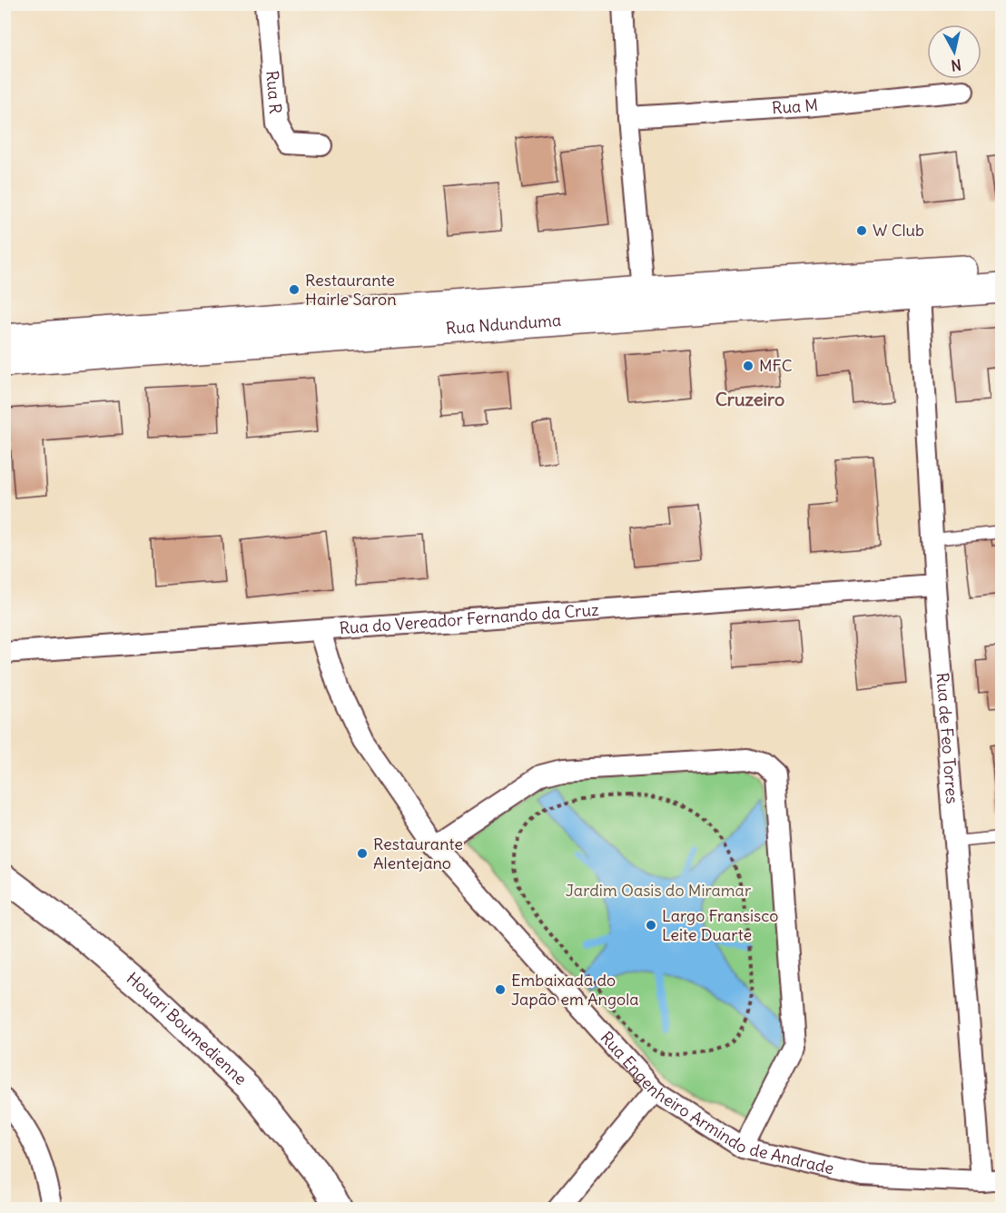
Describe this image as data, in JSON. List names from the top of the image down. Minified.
{"streets":{"main road":["Rua Ndunduma"],"street":["Rua R","Rua M","Rua do Vereador Fernando da Cruz","Rua de Feo Torres","Houari Boumedienne","Rua Engenheiro Armindo de Andrade"]},"crossings":[["Rua Ndunduma","Rua de Feo Torres"],["Rua do Vereador Fernando da Cruz","Rua de Feo Torres"],["Rua do Vereador Fernando da Cruz","Rua Engenheiro Armindo de Andrade"],["Rua de Feo Torres","Rua Engenheiro Armindo de Andrade"]],"districts":["Cruzeiro"],"parks":["Jardim Oasis do Miramar"],"places":["W Club","Restaurante Hairle Saron","MFC","Restaurante Alentejano","Largo Fransisco Leite Duarte","Embaixada do Japão em Angola"],"north":"bottom"}
